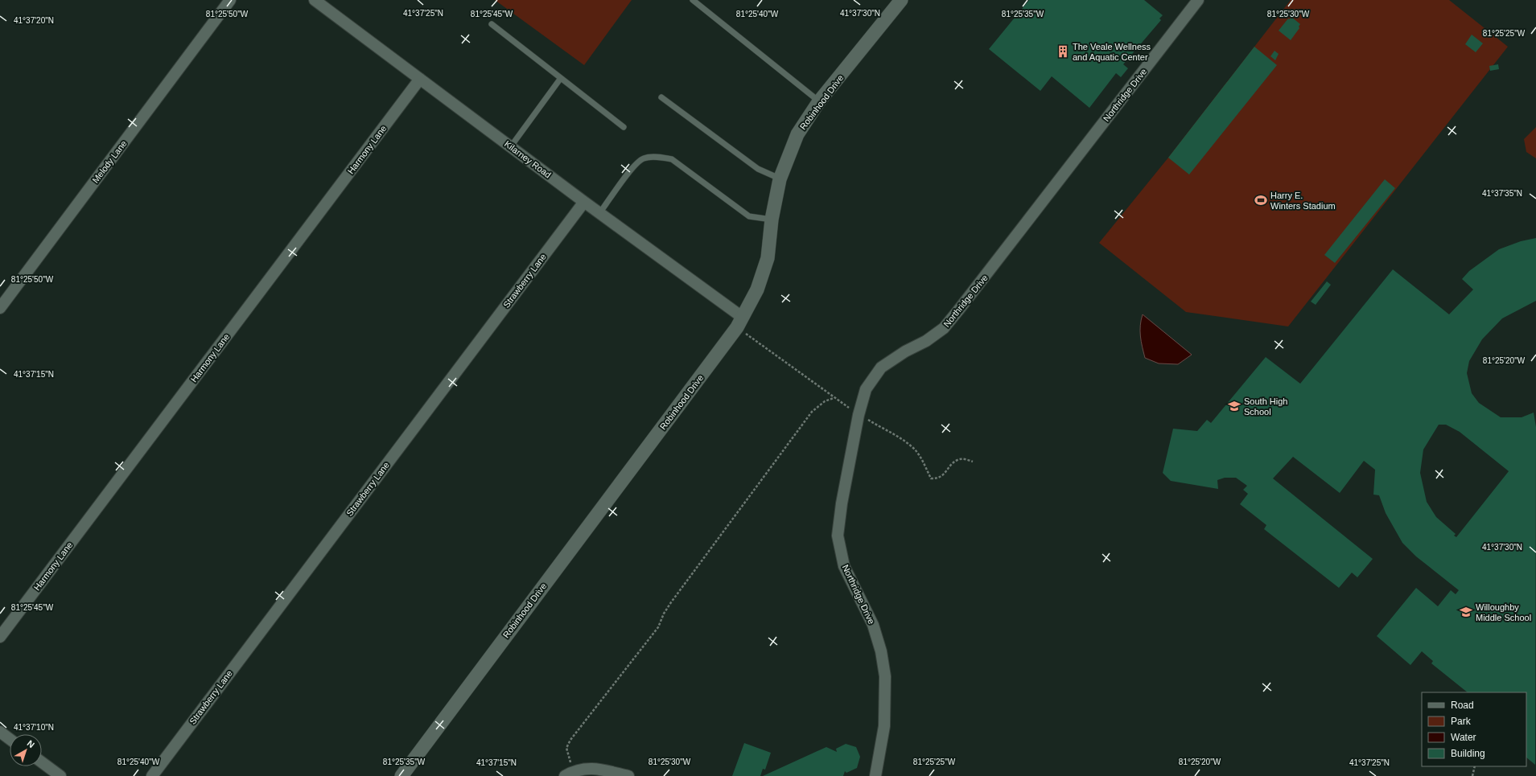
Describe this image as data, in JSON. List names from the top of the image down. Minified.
{"streets":{"street":["Northridge Drive","Robinhood Drive","Harmony Lane","Kilarney Road","Melody Lane","Strawberry Lane"]},"crossings":[["Robinhood Drive","Kilarney Road"],["Harmony Lane","Kilarney Road"],["Kilarney Road","Strawberry Lane"]],"places":{"building":["The Veale Wellness and Aquatic Center"],"sports":["Harry E. Winters Stadium"],"school or university":["South High School","Willoughby Middle School"]},"legend":["Road","Park","Water","Building"],"north":"top right","coordinates":["41°37'25\"N","41°37'30\"N","81°25'45\"W","81°25'40\"W","81°25'35\"W","81°25'30\"W","81°25'50\"W","41°37'20\"N","81°25'25\"W","41°37'35\"N","81°25'20\"W","41°37'15\"N","41°37'10\"N"]}
